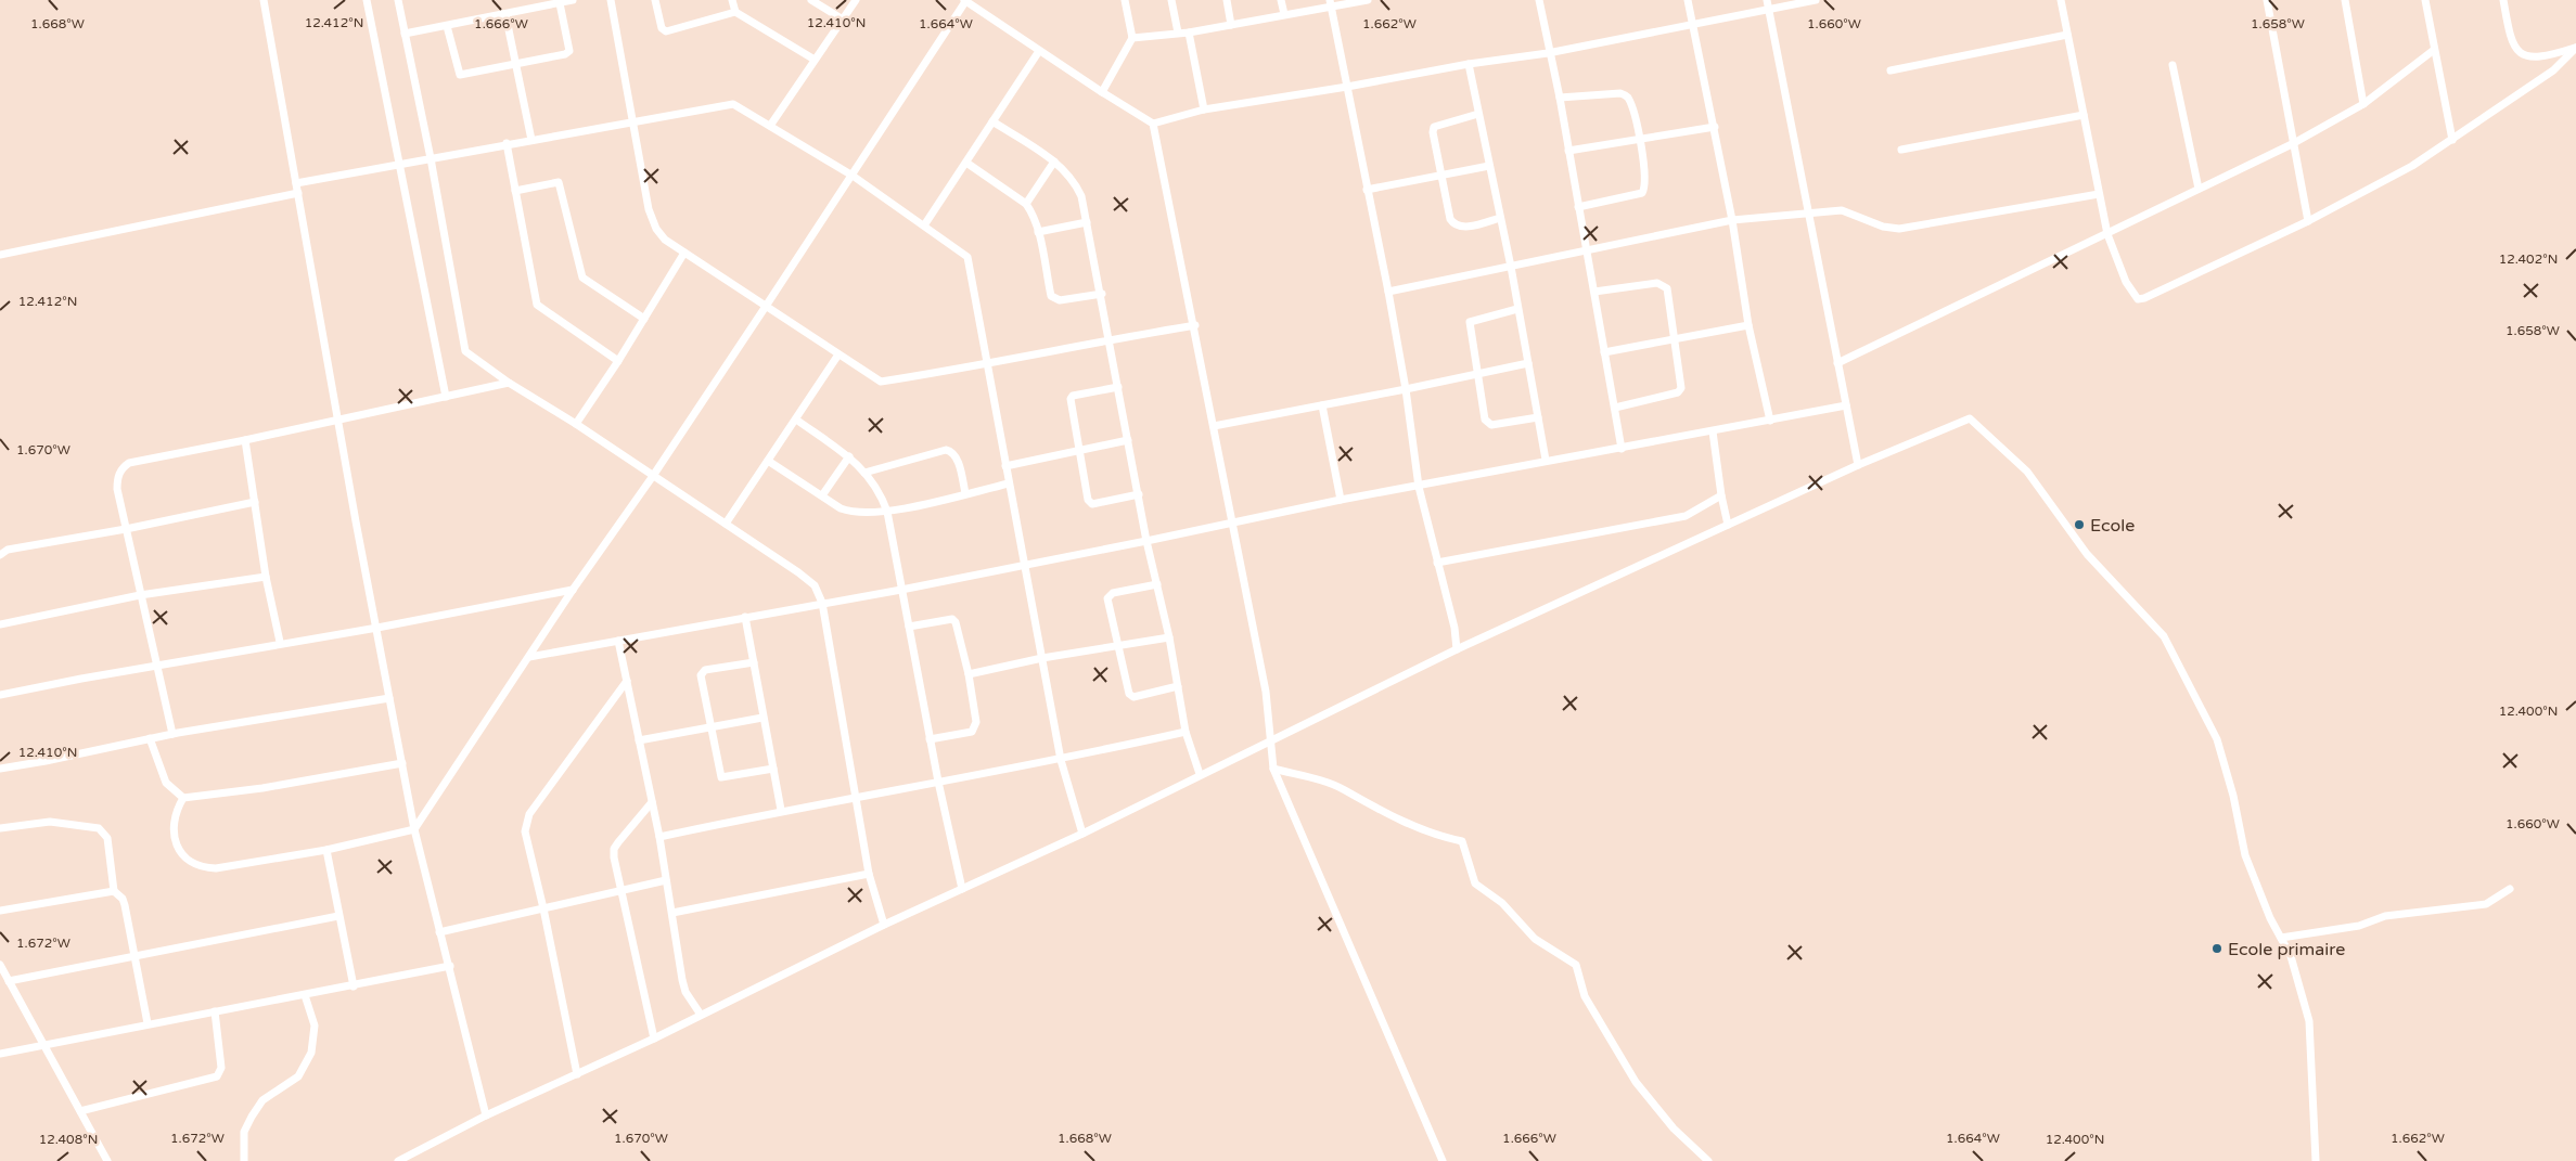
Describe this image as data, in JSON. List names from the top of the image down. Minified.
{"places":["Ecole","Ecole primaire"],"coordinates":["12.412°N","12.410°N","1.668°W","1.666°W","1.664°W","1.662°W","1.660°W","1.658°W","12.402°N","1.670°W","12.400°N","1.672°W","12.408°N"]}
